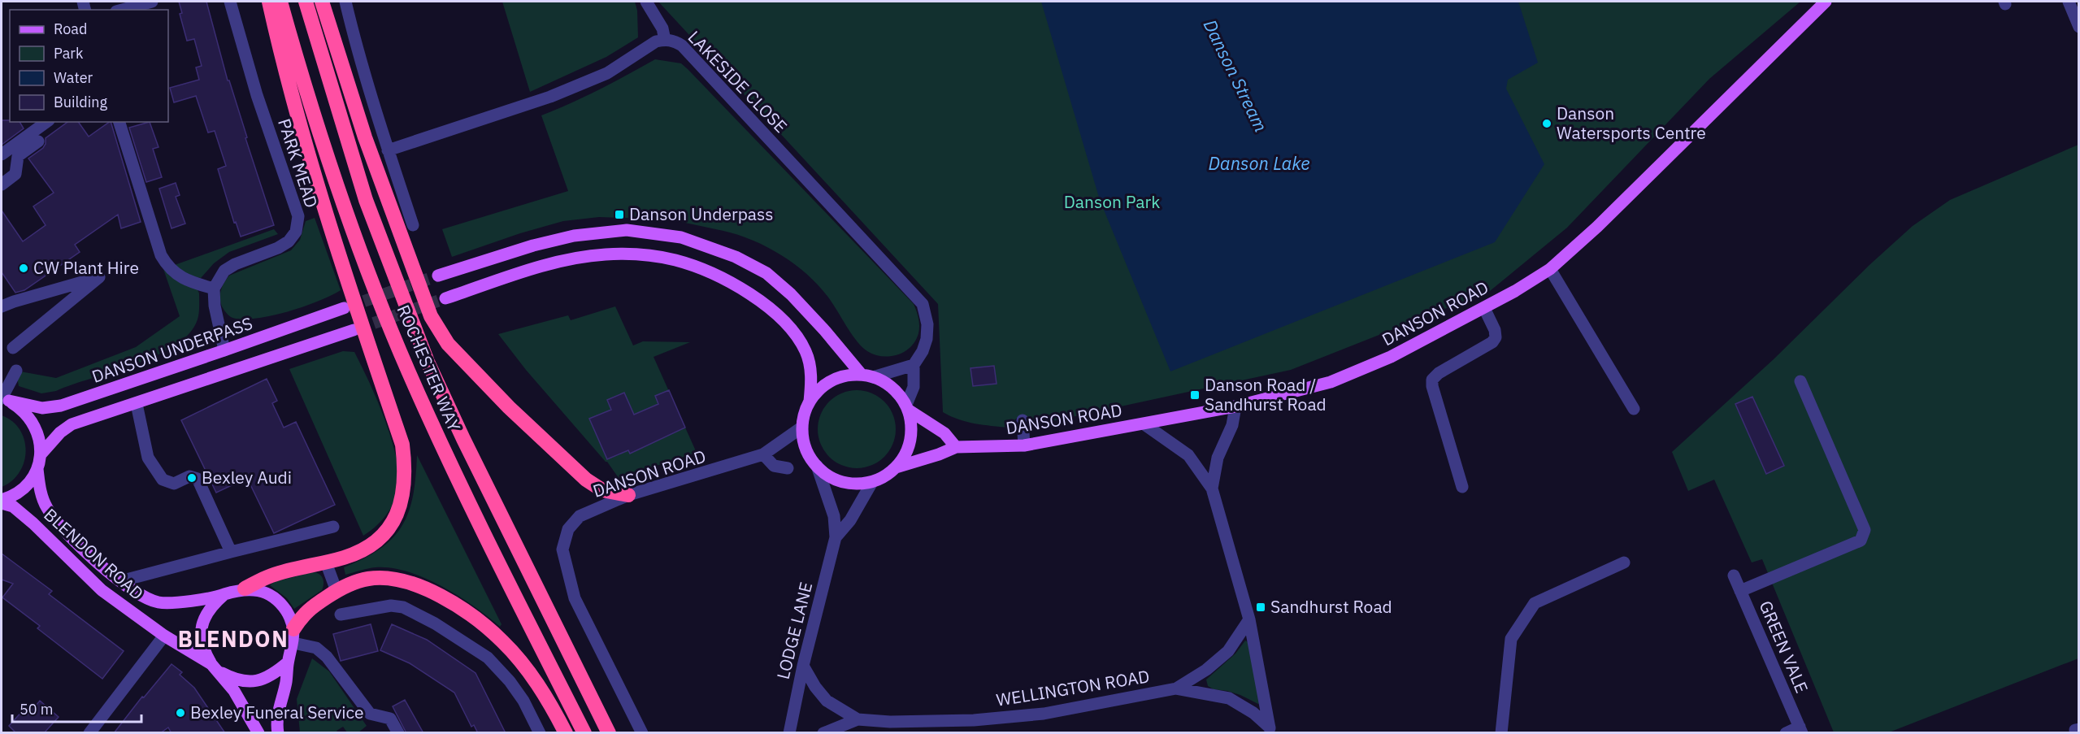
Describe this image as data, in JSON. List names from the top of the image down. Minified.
{"streets":{"highway":["ROCHESTER WAY"],"main road":["DANSON ROAD","DANSON UNDERPASS","BLENDON ROAD"],"street":["LAKESIDE CLOSE","PARK MEAD","LODGE LANE","GREEN VALE","WELLINGTON ROAD"]},"crossings":[["LAKESIDE CLOSE","DANSON ROAD"],["LAKESIDE CLOSE","LODGE LANE"],["DANSON ROAD","LODGE LANE"],["LODGE LANE","WELLINGTON ROAD"]],"districts":["BLENDON"],"water":["Danson Stream","Danson Lake"],"parks":["Danson Park"],"places":{"other":["Danson Watersports Centre","CW Plant Hire","Bexley Audi","Bexley Funeral Service"],"transit":["Danson Underpass","Danson Road / Sandhurst Road","Sandhurst Road"]},"legend":["Road","Park","Water","Building"],"scale_bar":"50 m"}
